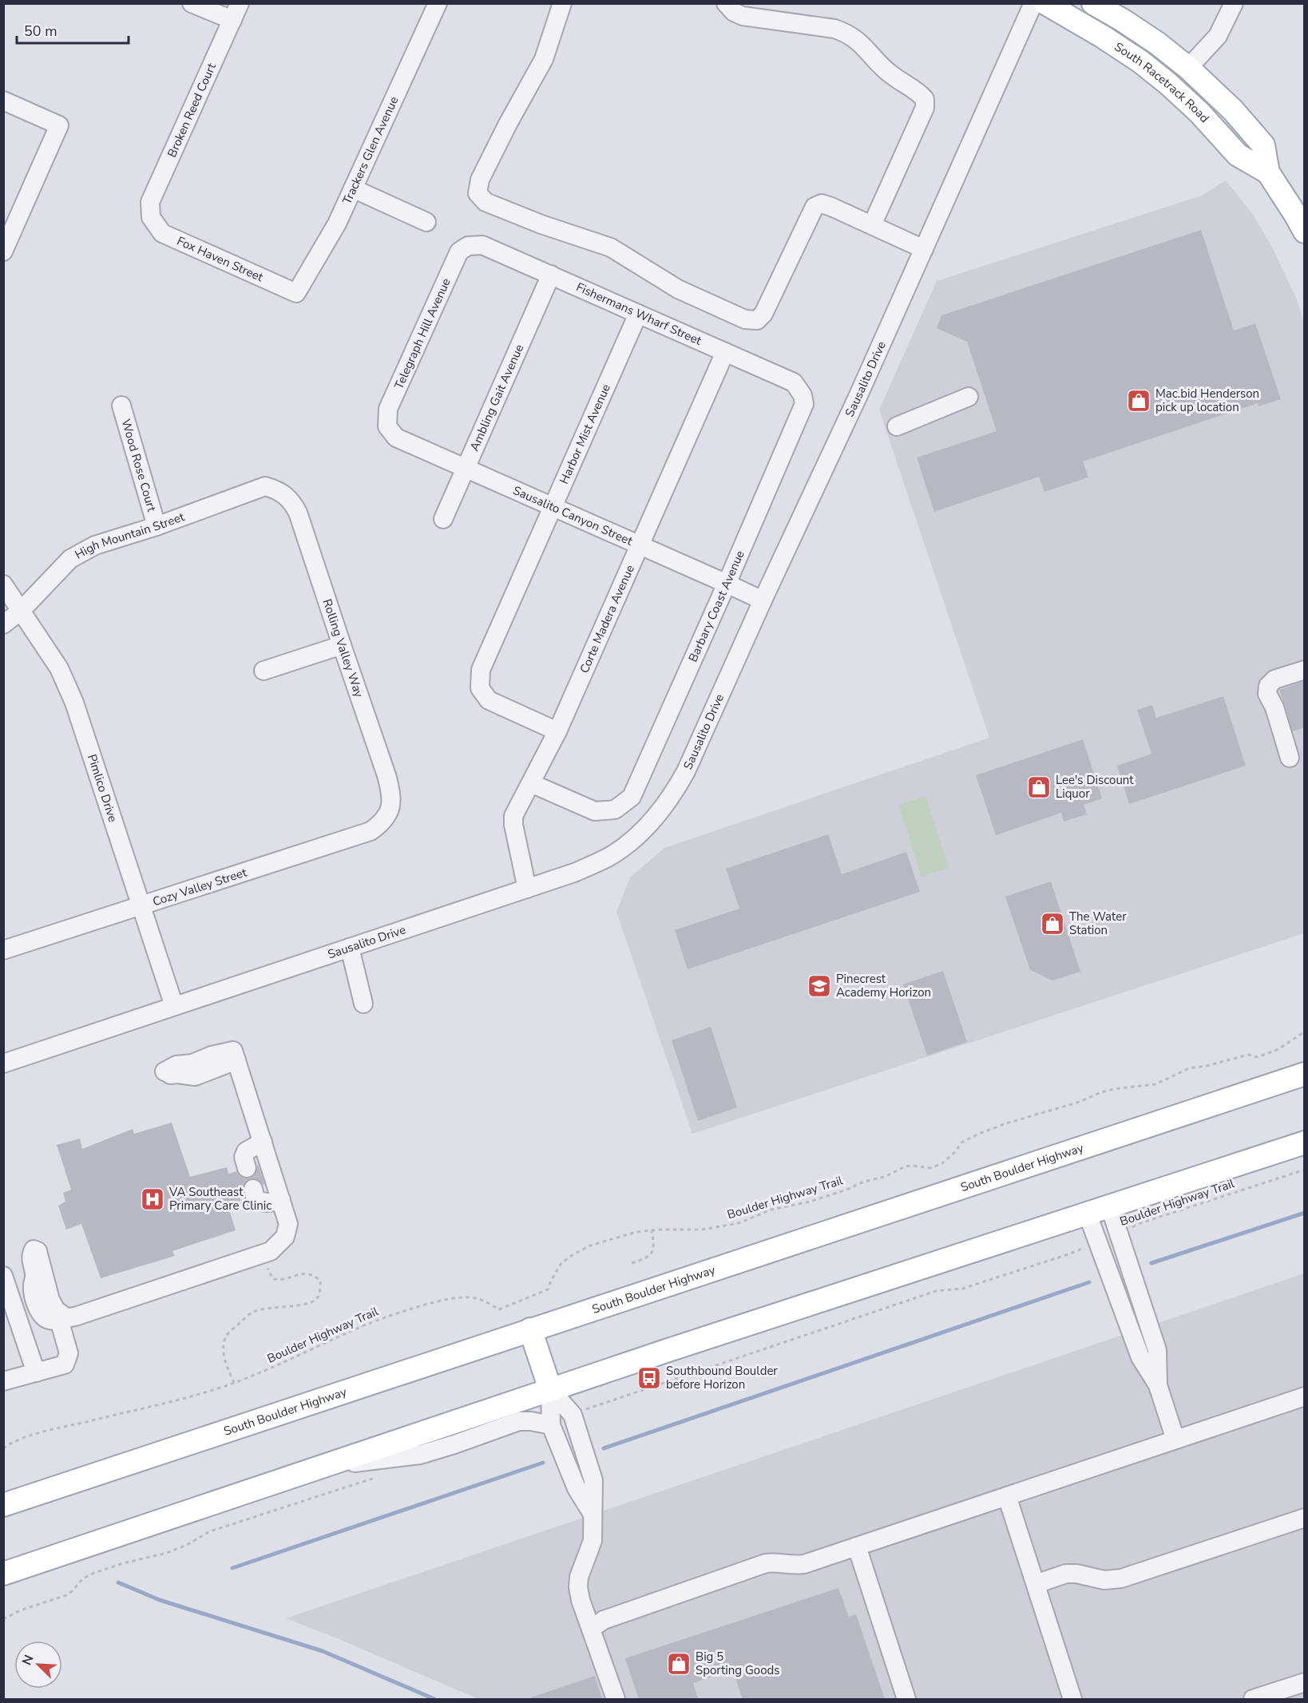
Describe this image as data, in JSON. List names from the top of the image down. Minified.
{"streets":{"main road":["South Racetrack Road","South Boulder Highway"],"street":["Broken Reed Court","Trackers Glen Avenue","Fox Haven Street","Fishermans Wharf Street","Telegraph Hill Avenue","Sausalito Drive","Ambling Gait Avenue","Harbor Mist Avenue","Wood Rose Court","Sausalito Canyon Street","High Mountain Street","Barbary Coast Avenue","Corte Madera Avenue","Rolling Valley Way","Pimlico Drive","Cozy Valley Street"],"path":["Boulder Highway Trail"]},"crossings":[["Broken Reed Court","Fox Haven Street"],["Trackers Glen Avenue","Fox Haven Street"],["Fishermans Wharf Street","Telegraph Hill Avenue"],["Fishermans Wharf Street","Ambling Gait Avenue"],["Fishermans Wharf Street","Harbor Mist Avenue"],["Fishermans Wharf Street","Barbary Coast Avenue"],["Fishermans Wharf Street","Corte Madera Avenue"],["Telegraph Hill Avenue","Sausalito Canyon Street"],["Sausalito Drive","Sausalito Canyon Street"],["Sausalito Drive","Corte Madera Avenue"],["Sausalito Drive","Pimlico Drive"],["Ambling Gait Avenue","Sausalito Canyon Street"],["Harbor Mist Avenue","Sausalito Canyon Street"],["Harbor Mist Avenue","Corte Madera Avenue"],["Wood Rose Court","High Mountain Street"],["Sausalito Canyon Street","Barbary Coast Avenue"],["Sausalito Canyon Street","Corte Madera Avenue"],["High Mountain Street","Rolling Valley Way"],["High Mountain Street","Pimlico Drive"],["Barbary Coast Avenue","Corte Madera Avenue"],["Rolling Valley Way","Cozy Valley Street"],["Pimlico Drive","Cozy Valley Street"]],"places":{"shop":["Mac.bid Henderson pick up location","Lee's Discount Liquor","The Water Station","Big 5 Sporting Goods"],"school or university":["Pinecrest Academy Horizon"],"hospital":["VA Southeast Primary Care Clinic"],"bus stop":["Southbound Boulder before Horizon"]},"scale_bar":"50 m","north":"top left"}
